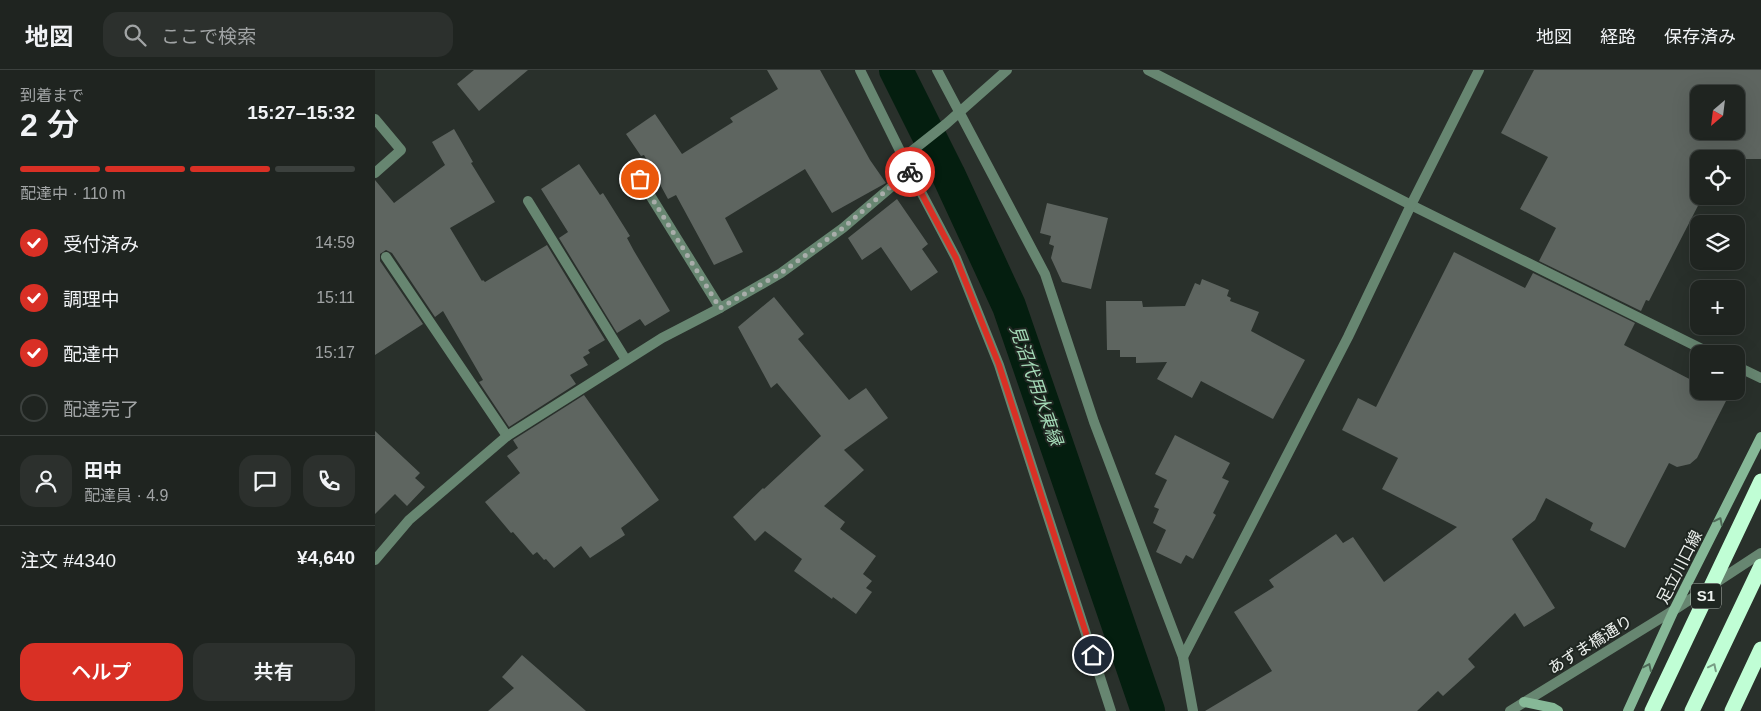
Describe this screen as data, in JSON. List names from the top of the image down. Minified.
{"streets":{"highway":["S1"],"main road":["足立川口線"],"street":["あずま橋通り"]},"crossings":[["足立川口線","あずま橋通り"]],"one_way":["足立川口線"],"water":["見沼代用水東縁"],"north":"bottom left","page":{"header":"地図","search":"ここで検索","nav":["地図","経路","保存済み"],"heading":["2 分","到着まで","15:27–15:32"],"panel":["田中","配達員 · 4.9","注文 #4340","¥4,640"],"map_buttons":["+","−"],"bar":"配達中 · 110 m","list":[["受付済み","14:59"],["調理中","15:11"],["配達中","15:17"],"配達完了"],"buttons":["ヘルプ","共有"]}}
